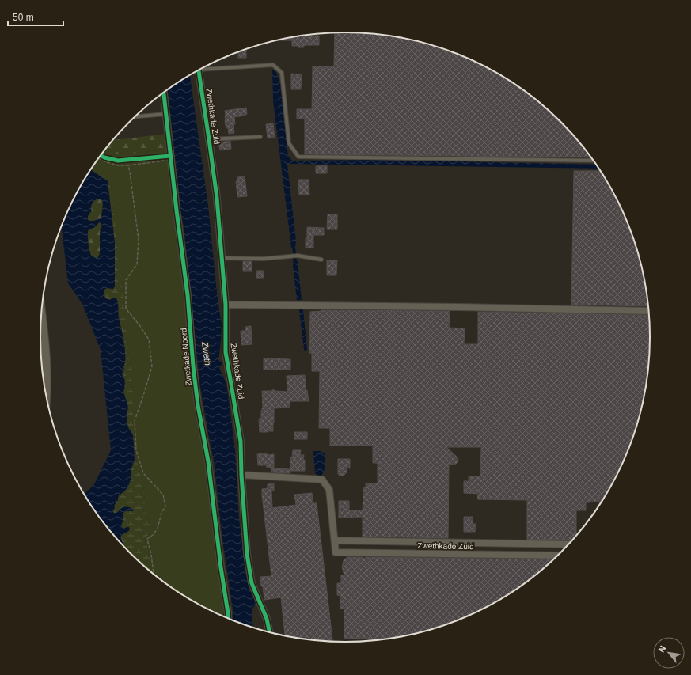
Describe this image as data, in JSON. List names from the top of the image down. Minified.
{"streets":{"street":["Zwethkade Zuid","Zwetkade Noord"]},"water":["Zweth"],"scale_bar":"50 m","north":"top left"}
